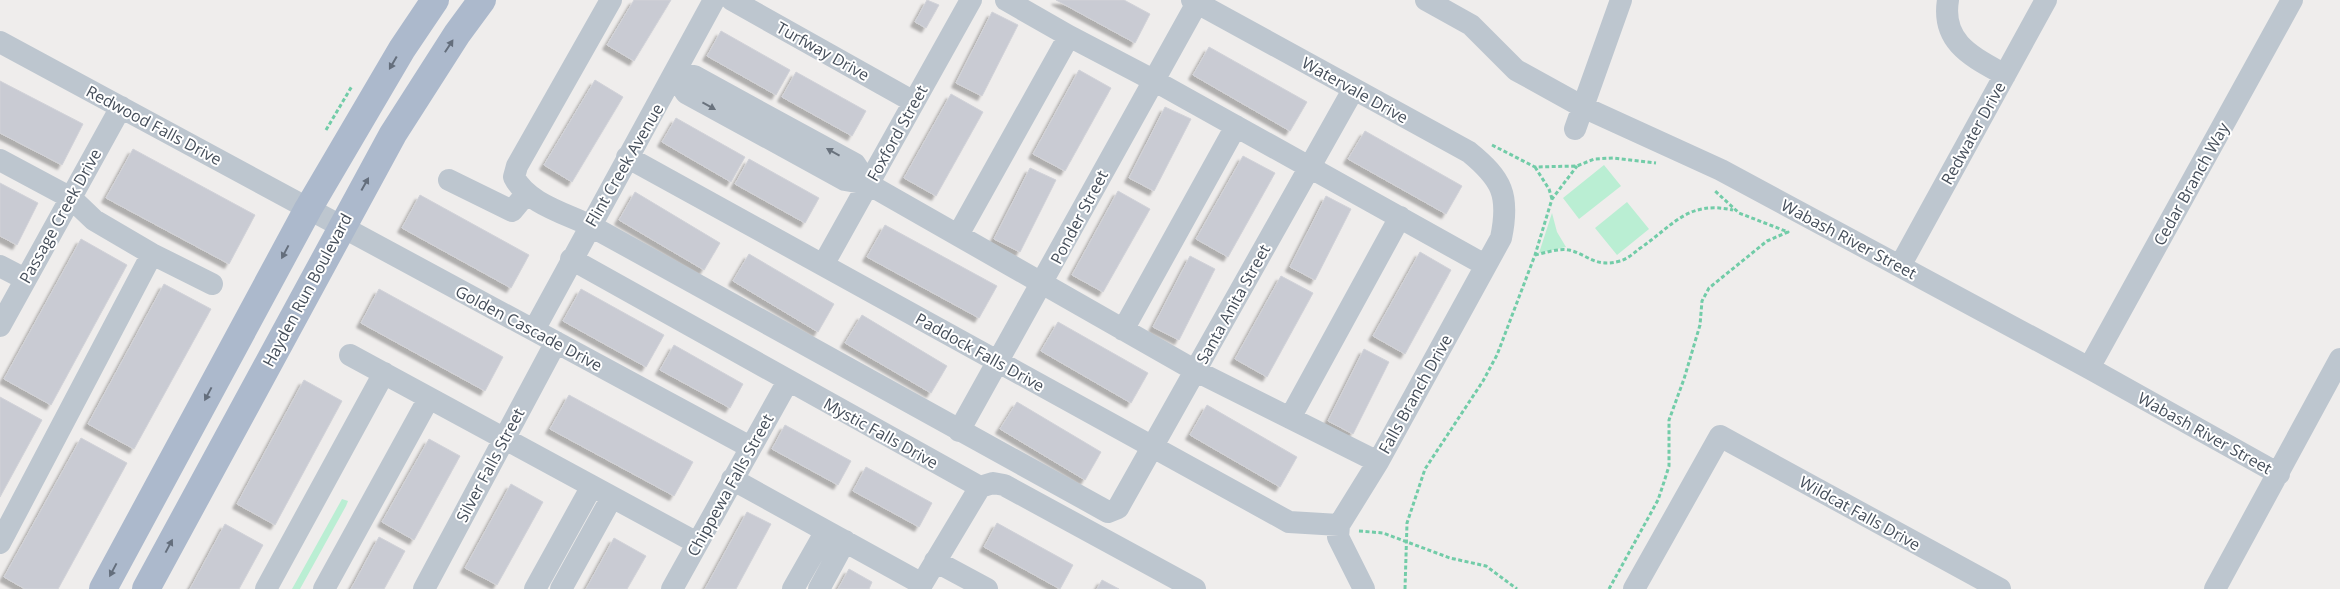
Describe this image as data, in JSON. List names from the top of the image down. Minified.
{"streets":{"main road":["Hayden Run Boulevard"],"street":["Turfway Drive","Watervale Drive","Redwood Falls Drive","Foxford Street","Redwater Drive","Flint Creek Avenue","Cedar Branch Way","Passage Creek Drive","Ponder Street","Wabash River Street","Santa Anita Street","Golden Cascade Drive","Paddock Falls Drive","Falls Branch Drive","Mystic Falls Drive","Silver Falls Street","Chippewa Falls Street","Wildcat Falls Drive"]},"crossings":[["Turfway Drive","Foxford Street"],["Watervale Drive","Ponder Street"],["Watervale Drive","Santa Anita Street"],["Watervale Drive","Falls Branch Drive"],["Redwood Falls Drive","Passage Creek Drive"],["Redwood Falls Drive","Golden Cascade Drive"],["Foxford Street","Paddock Falls Drive"],["Redwater Drive","Wabash River Street"],["Flint Creek Avenue","Golden Cascade Drive"],["Flint Creek Avenue","Paddock Falls Drive"],["Flint Creek Avenue","Mystic Falls Drive"],["Cedar Branch Way","Wabash River Street"],["Ponder Street","Santa Anita Street"],["Ponder Street","Paddock Falls Drive"],["Hayden Run Boulevard","Golden Cascade Drive"],["Santa Anita Street","Paddock Falls Drive"],["Golden Cascade Drive","Silver Falls Street"],["Golden Cascade Drive","Chippewa Falls Street"],["Paddock Falls Drive","Falls Branch Drive"],["Mystic Falls Drive","Chippewa Falls Street"]]}
